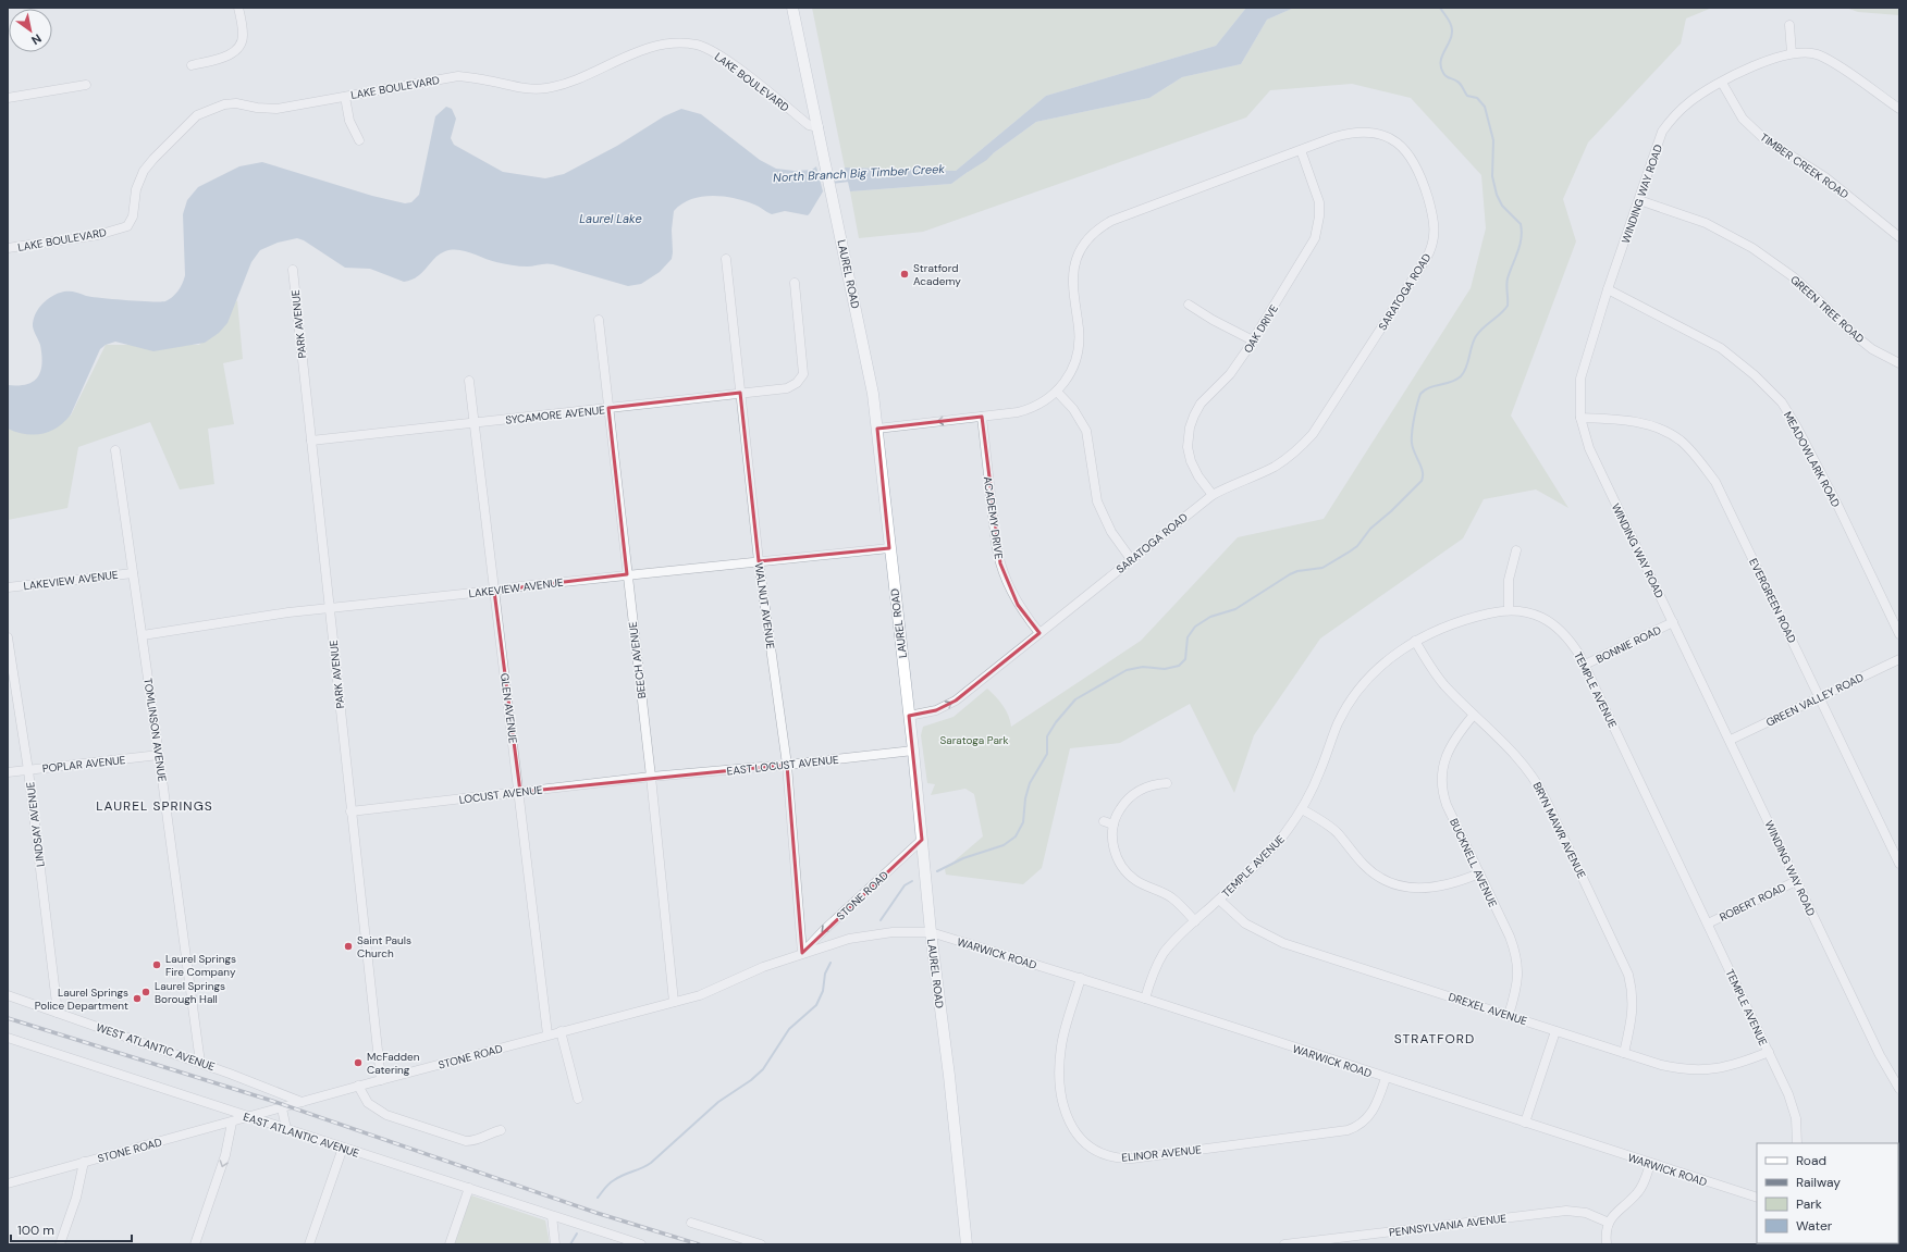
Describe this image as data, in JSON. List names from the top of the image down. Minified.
{"streets":{"main road":["LAUREL ROAD"],"street":["LAKE BOULEVARD","TIMBER CREEK ROAD","WINDING WAY ROAD","SARATOGA ROAD","GREEN TREE ROAD","PARK AVENUE","OAK DRIVE","SYCAMORE AVENUE","MEADOWLARK ROAD","ACADEMY DRIVE","LAKEVIEW AVENUE","EVERGREEN ROAD","WALNUT AVENUE","BONNIE ROAD","BEECH AVENUE","TEMPLE AVENUE","GREEN VALLEY ROAD","GLEN AVENUE","TOMLINSON AVENUE","POPLAR AVENUE","EAST LOCUST AVENUE","LOCUST AVENUE","LINDSAY AVENUE","BRYN MAWR AVENUE","BUCKNELL AVENUE","STONE ROAD","ROBERT ROAD","WARWICK ROAD","DREXEL AVENUE","WEST ATLANTIC AVENUE","EAST ATLANTIC AVENUE","ELINOR AVENUE","PENNSYLVANIA AVENUE"]},"crossings":[["LAKE BOULEVARD","LAUREL ROAD"],["TIMBER CREEK ROAD","WINDING WAY ROAD"],["WINDING WAY ROAD","GREEN TREE ROAD"],["WINDING WAY ROAD","MEADOWLARK ROAD"],["WINDING WAY ROAD","EVERGREEN ROAD"],["WINDING WAY ROAD","BONNIE ROAD"],["WINDING WAY ROAD","GREEN VALLEY ROAD"],["WINDING WAY ROAD","ROBERT ROAD"],["LAUREL ROAD","SARATOGA ROAD"],["LAUREL ROAD","LAKEVIEW AVENUE"],["LAUREL ROAD","EAST LOCUST AVENUE"],["LAUREL ROAD","STONE ROAD"],["LAUREL ROAD","WARWICK ROAD"],["SARATOGA ROAD","OAK DRIVE"],["SARATOGA ROAD","ACADEMY DRIVE"],["PARK AVENUE","SYCAMORE AVENUE"],["PARK AVENUE","LAKEVIEW AVENUE"],["PARK AVENUE","LOCUST AVENUE"],["PARK AVENUE","STONE ROAD"],["SYCAMORE AVENUE","WALNUT AVENUE"],["SYCAMORE AVENUE","BEECH AVENUE"],["SYCAMORE AVENUE","GLEN AVENUE"],["LAKEVIEW AVENUE","WALNUT AVENUE"],["LAKEVIEW AVENUE","BEECH AVENUE"],["LAKEVIEW AVENUE","GLEN AVENUE"],["LAKEVIEW AVENUE","TOMLINSON AVENUE"],["EVERGREEN ROAD","GREEN VALLEY ROAD"],["WALNUT AVENUE","EAST LOCUST AVENUE"],["WALNUT AVENUE","STONE ROAD"],["BONNIE ROAD","TEMPLE AVENUE"],["BEECH AVENUE","EAST LOCUST AVENUE"],["BEECH AVENUE","LOCUST AVENUE"],["BEECH AVENUE","STONE ROAD"],["TEMPLE AVENUE","BRYN MAWR AVENUE"],["TEMPLE AVENUE","ROBERT ROAD"],["TEMPLE AVENUE","WARWICK ROAD"],["TEMPLE AVENUE","DREXEL AVENUE"],["GLEN AVENUE","LOCUST AVENUE"],["GLEN AVENUE","STONE ROAD"],["TOMLINSON AVENUE","POPLAR AVENUE"],["TOMLINSON AVENUE","WEST ATLANTIC AVENUE"],["POPLAR AVENUE","LINDSAY AVENUE"],["EAST LOCUST AVENUE","LOCUST AVENUE"],["LINDSAY AVENUE","WEST ATLANTIC AVENUE"],["BRYN MAWR AVENUE","BUCKNELL AVENUE"],["BRYN MAWR AVENUE","DREXEL AVENUE"],["BUCKNELL AVENUE","DREXEL AVENUE"],["STONE ROAD","WARWICK ROAD"],["STONE ROAD","WEST ATLANTIC AVENUE"],["STONE ROAD","EAST ATLANTIC AVENUE"],["WARWICK ROAD","ELINOR AVENUE"]],"districts":["LAUREL SPRINGS","STRATFORD"],"water":["North Branch Big Timber Creek","Laurel Lake"],"parks":["Saratoga Park"],"places":["Stratford Academy","Saint Pauls Church","Laurel Springs Fire Company","Laurel Springs Borough Hall","Laurel Springs Police Department","McFadden Catering"],"legend":["Road","Railway","Park","Water"],"scale_bar":"100 m","north":"bottom right"}
